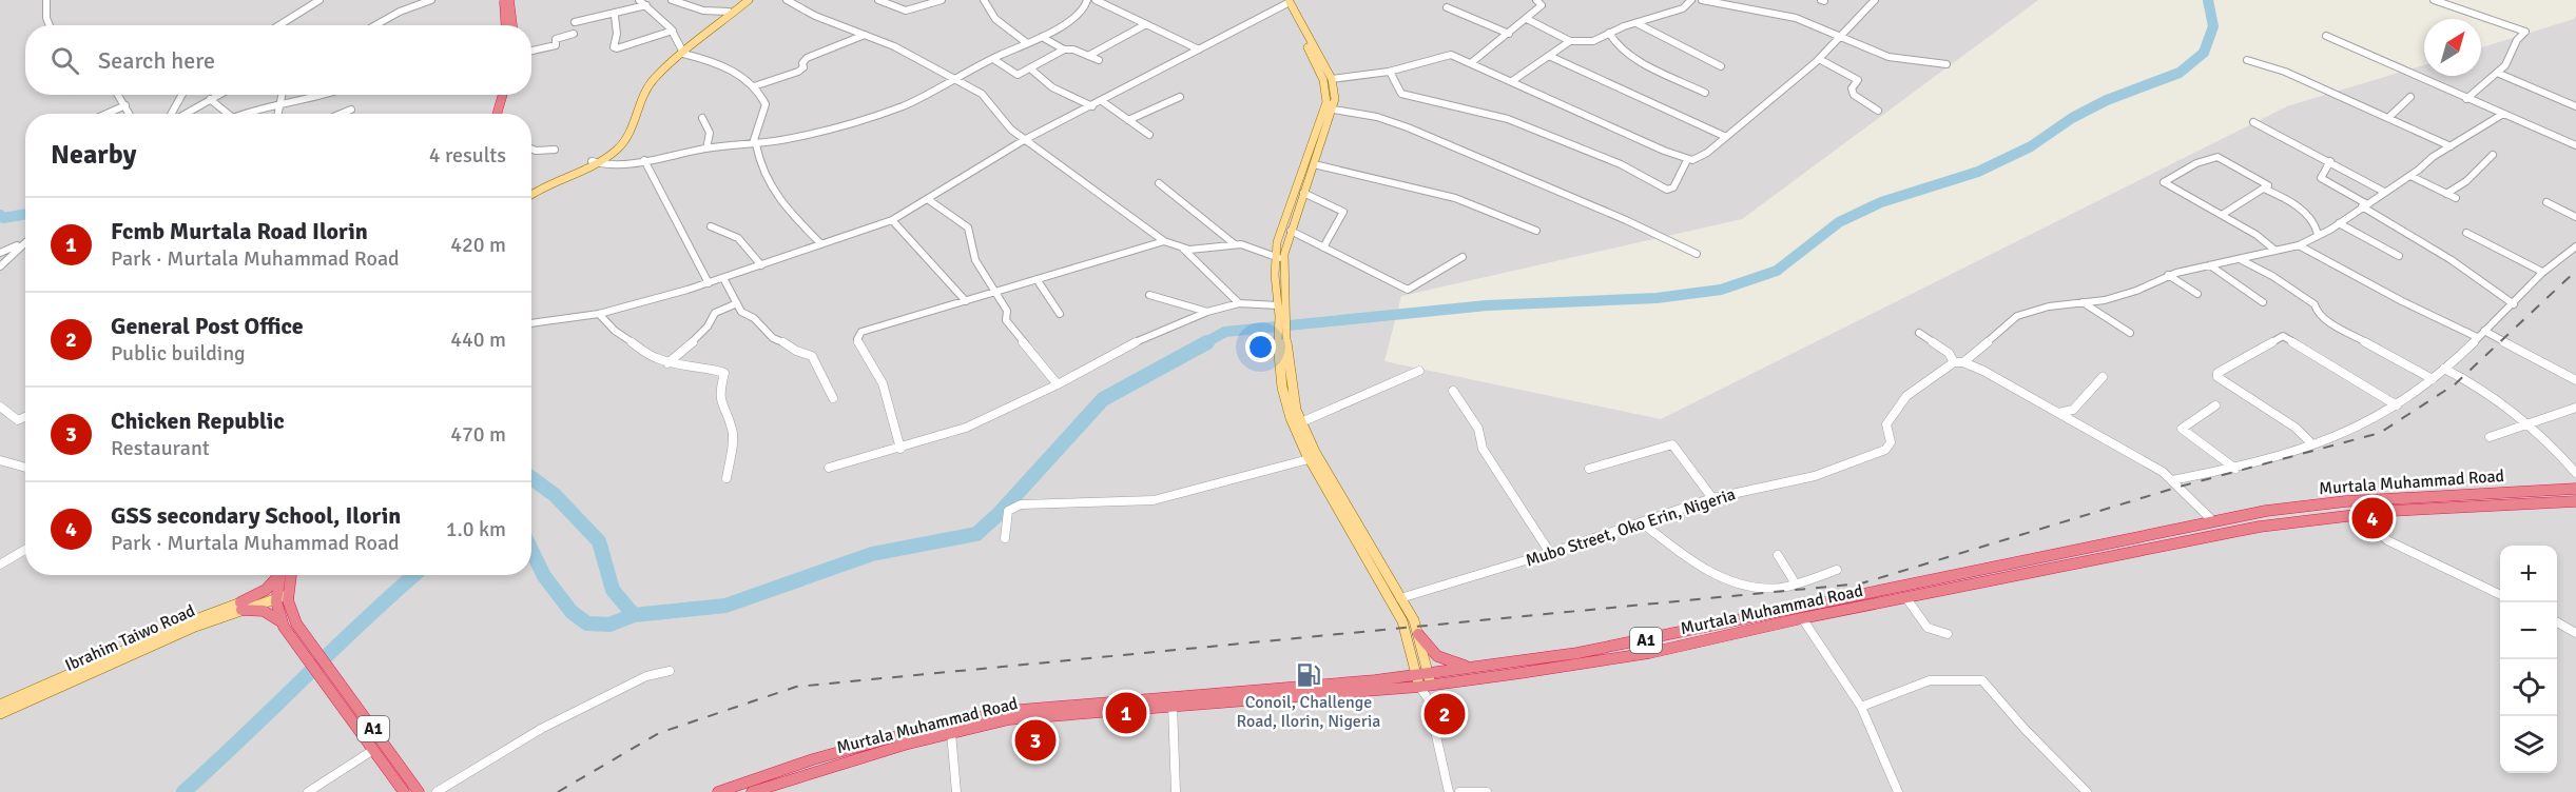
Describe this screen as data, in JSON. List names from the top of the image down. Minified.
{"streets":{"highway":["Murtala Muhammad Road","A1"],"main road":["Ibrahim Taiwo Road"],"street":["Mubo Street, Oko Erin, Nigeria"]},"crossings":[["Ibrahim Taiwo Road","A1"]],"places":{"fuel station":["Conoil, Challenge Road, Ilorin, Nigeria"]},"north":"top right","page":{"search":"Search here","heading":["Nearby","4 results"],"list":[{"mark":"1","name":"Fcmb Murtala Road Ilorin","note":"Park · Murtala Muhammad Road","value":"420 m"},{"mark":"2","name":"General Post Office","note":"Public building","value":"440 m"},{"mark":"3","name":"Chicken Republic","note":"Restaurant","value":"470 m"},{"mark":"4","name":"GSS secondary School, Ilorin","note":"Park · Murtala Muhammad Road","value":"1.0 km"}],"pins":["4","1","2","3"],"map_buttons":["+","−"]}}
